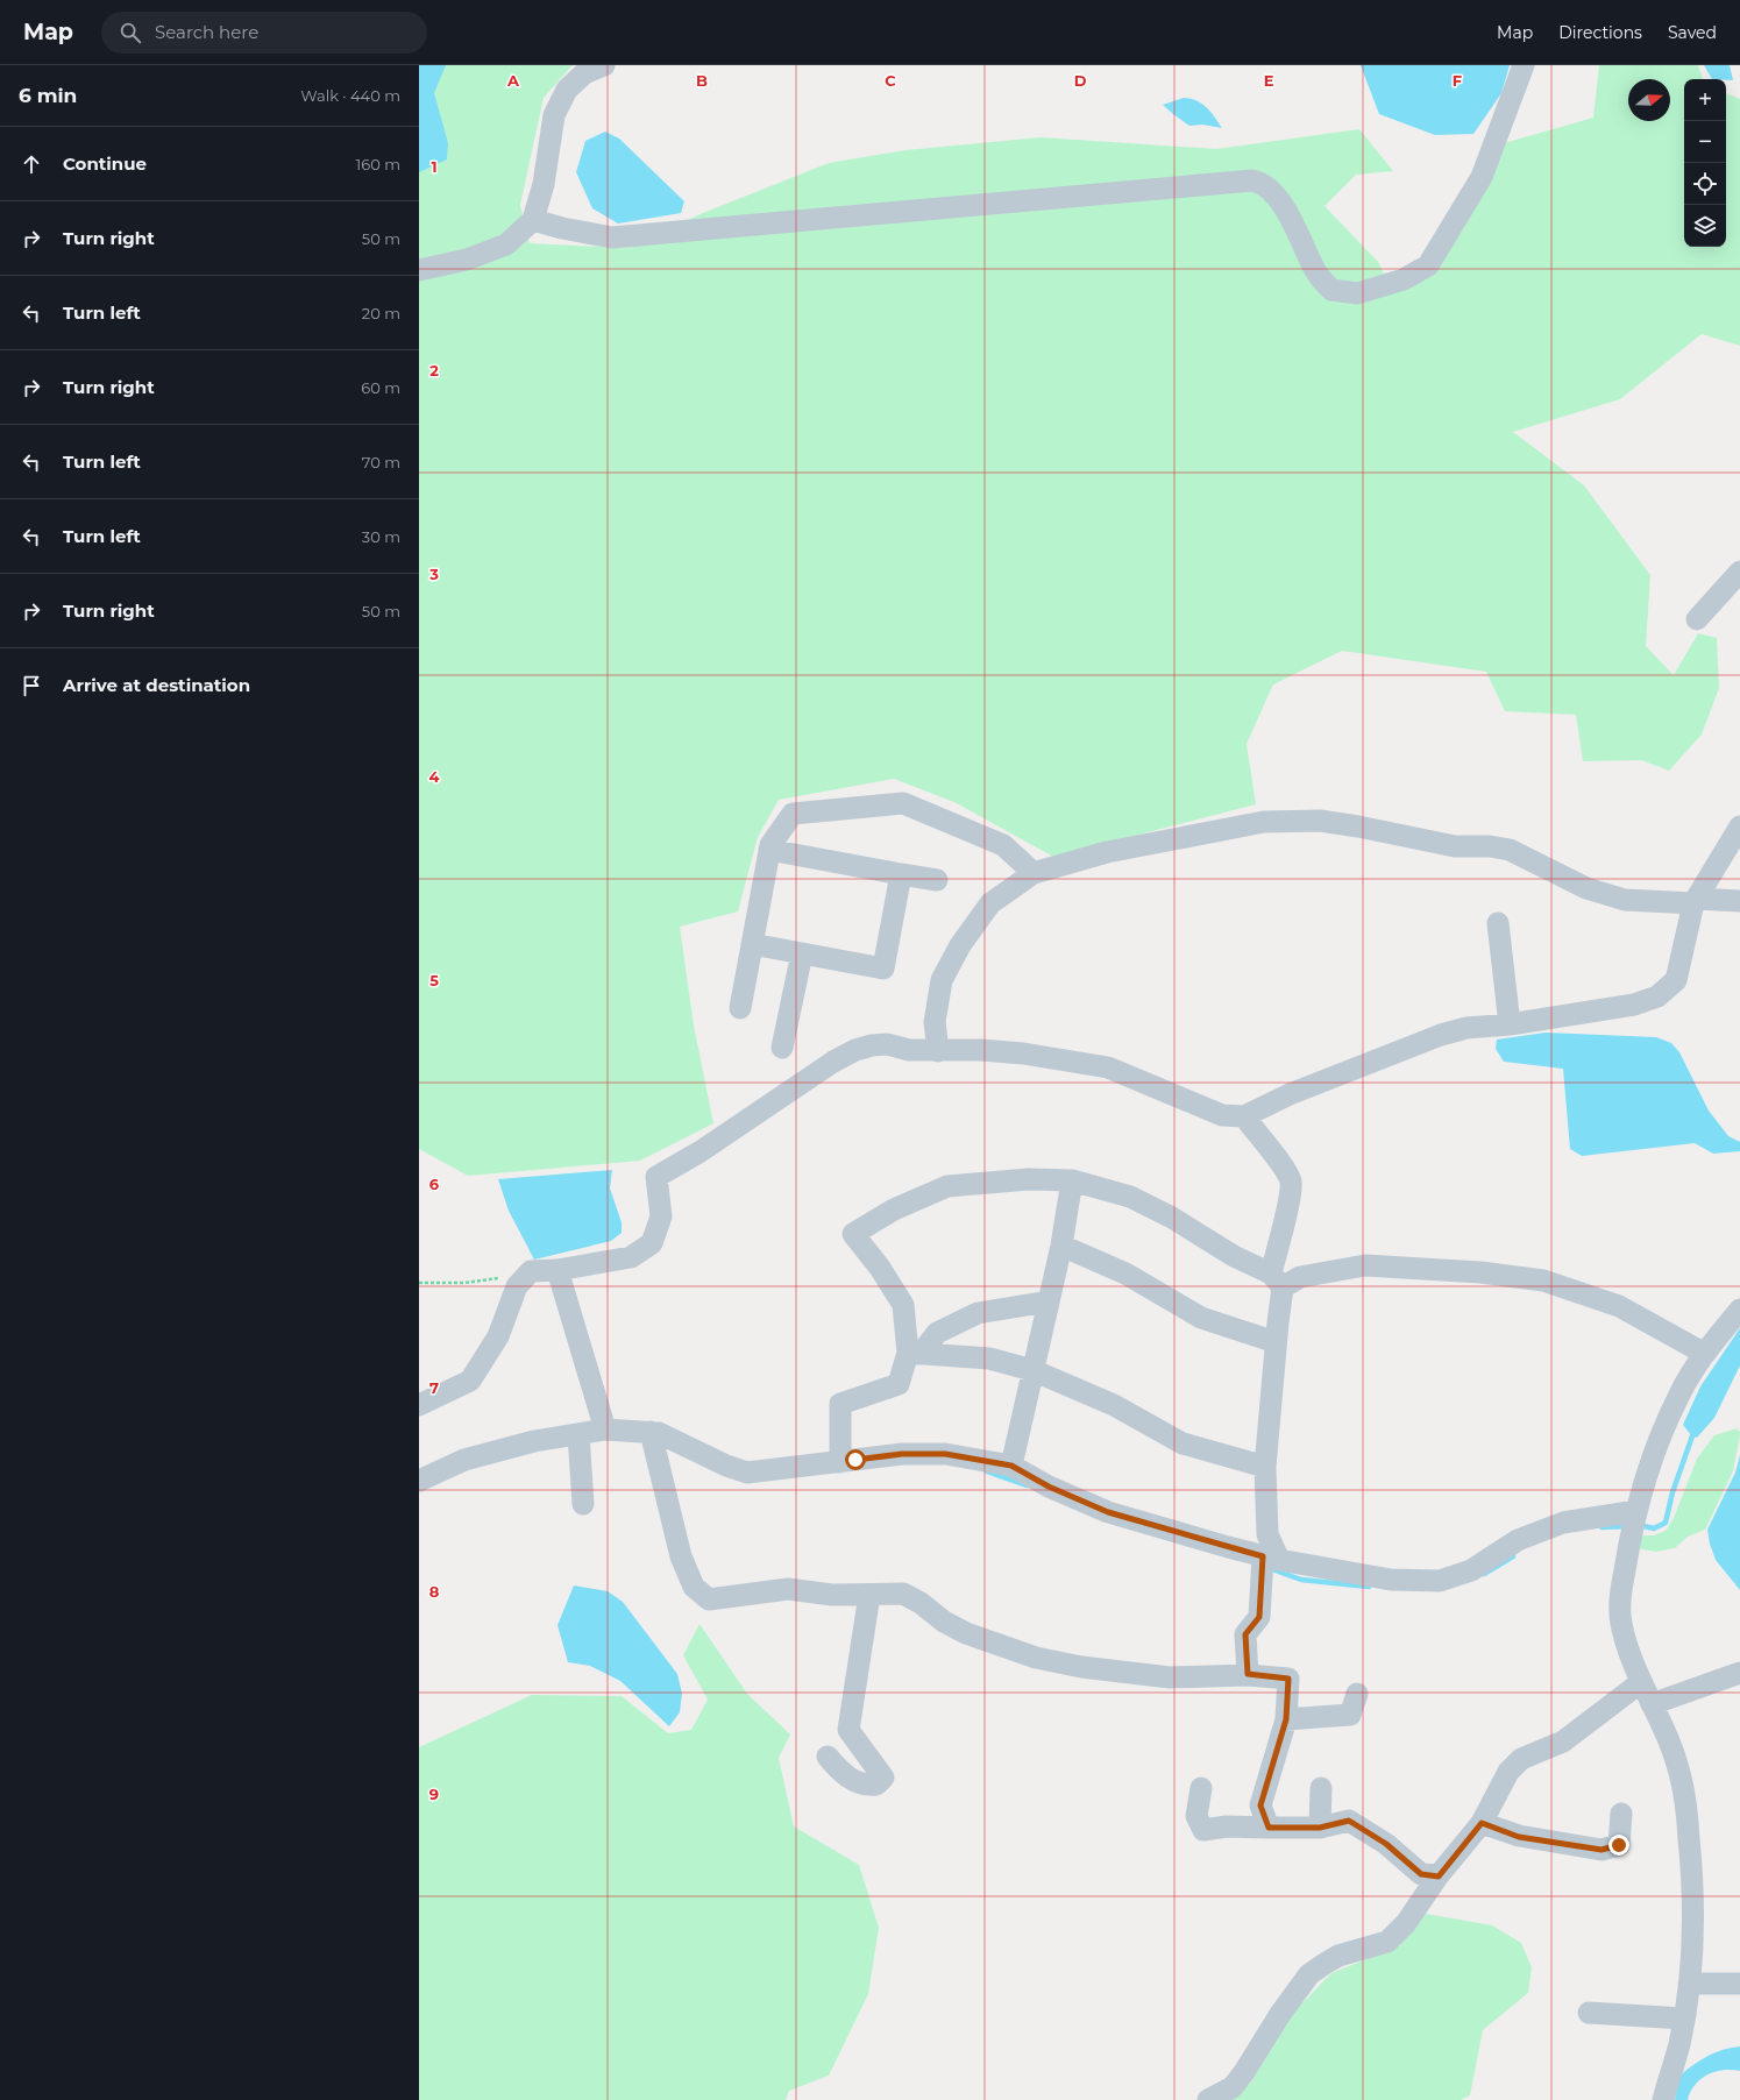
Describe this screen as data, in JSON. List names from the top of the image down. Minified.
{"north":"right","page":{"header":"Map","search":"Search here","nav":["Map","Directions","Saved"],"heading":["6 min","Walk · 440 m"],"map_buttons":["+","−"],"list":[["Continue","160 m"],["Turn right","50 m"],["Turn left","20 m"],["Turn right","60 m"],["Turn left","70 m"],["Turn left","30 m"],["Turn right","50 m"],"Arrive at destination"]},"grid":{"columns":["A","B","C","D","E","F"],"rows":["1","2","3","4","5","6","7","8","9"]}}
